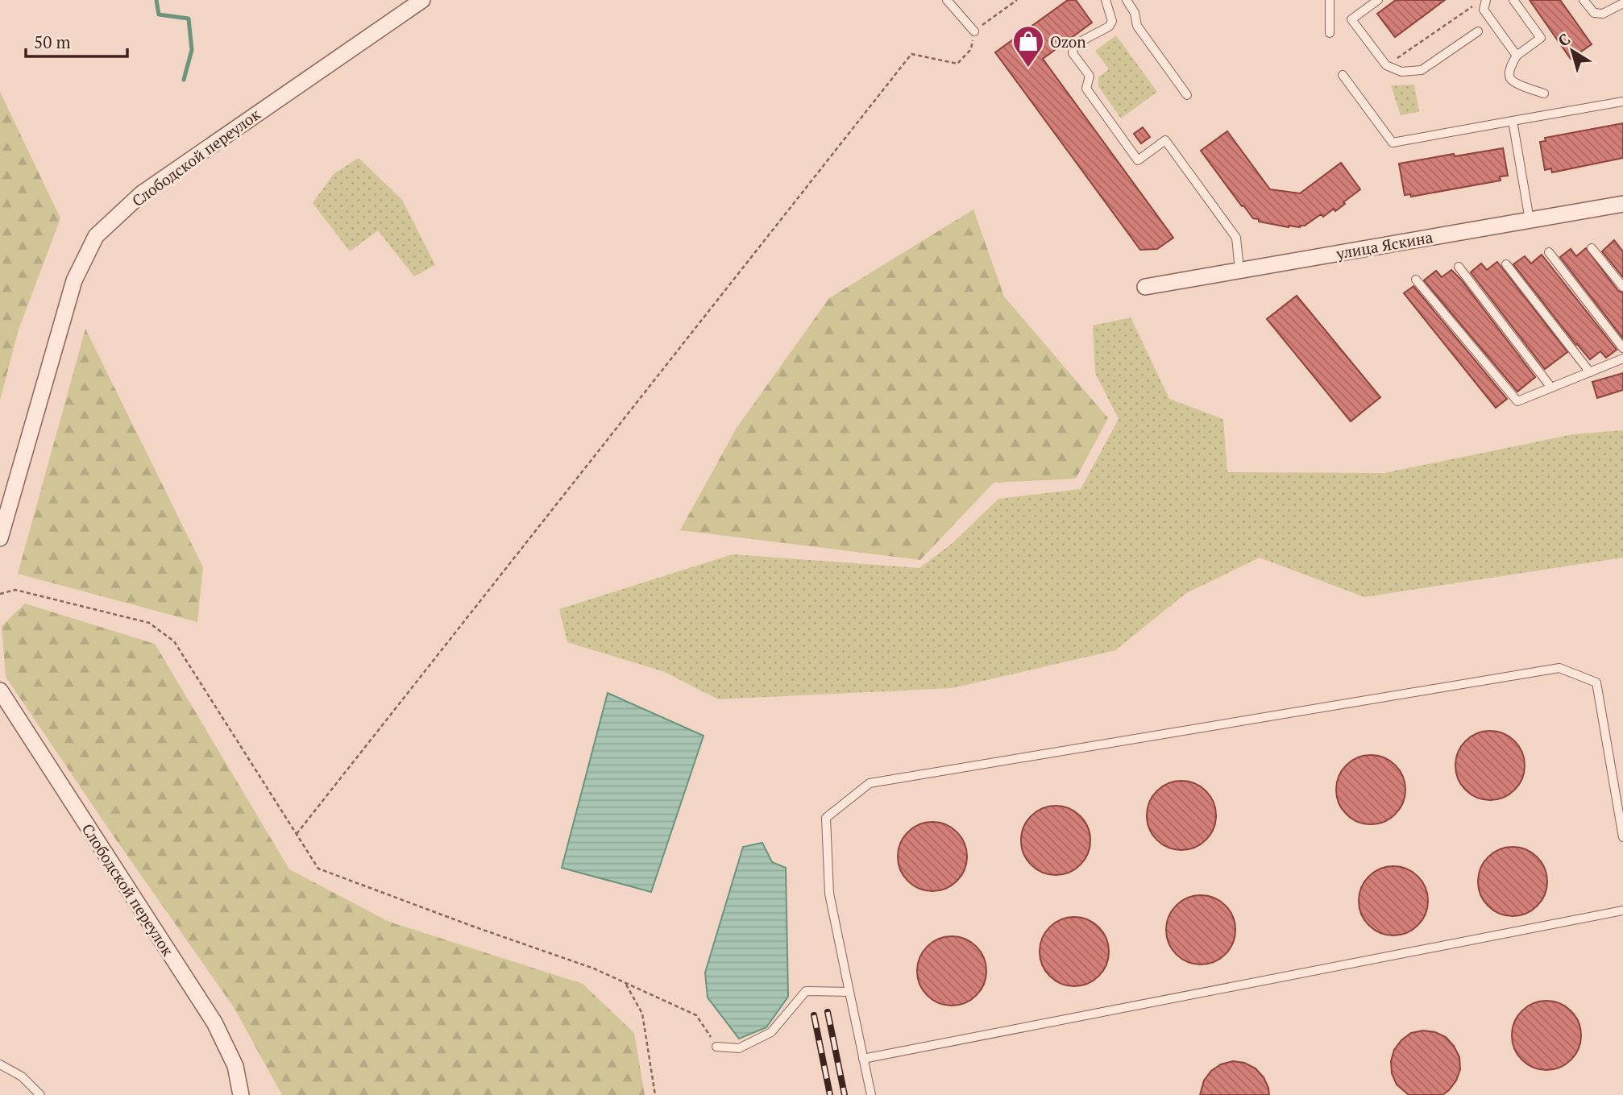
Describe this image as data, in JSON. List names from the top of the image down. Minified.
{"streets":{"street":["Слободской переулок","улица Яскина"]},"places":{"shop":["Ozon"]},"scale_bar":"50 m","north":"top left"}
